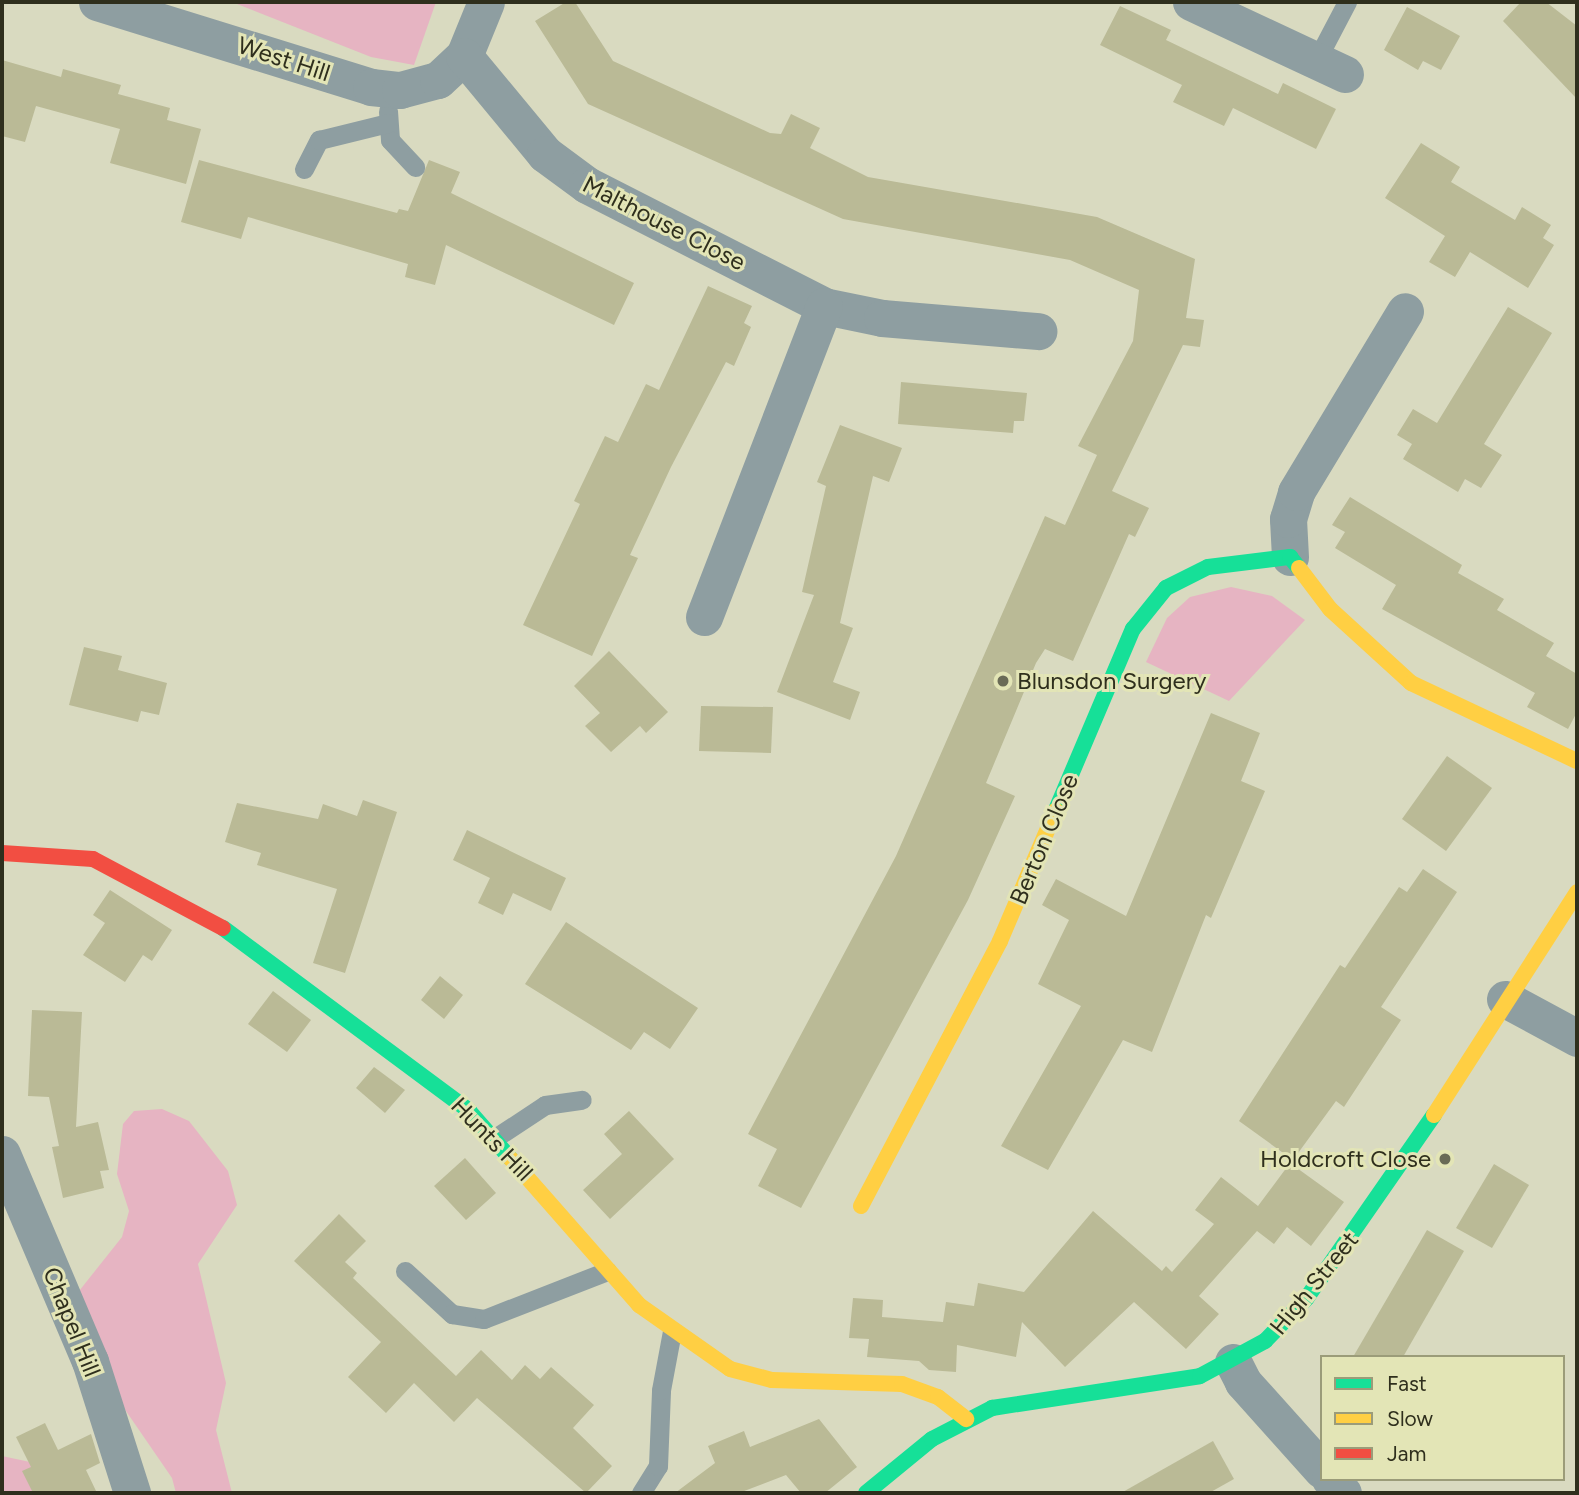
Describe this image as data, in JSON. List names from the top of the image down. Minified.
{"streets":{"street":["West Hill","Malthouse Close","Berton Close","Hunts Hill","High Street","Chapel Hill"]},"crossings":[["West Hill","Malthouse Close"],["Hunts Hill","High Street"]],"places":["Blunsdon Surgery","Holdcroft Close"],"legend":["Fast","Slow","Jam"]}
